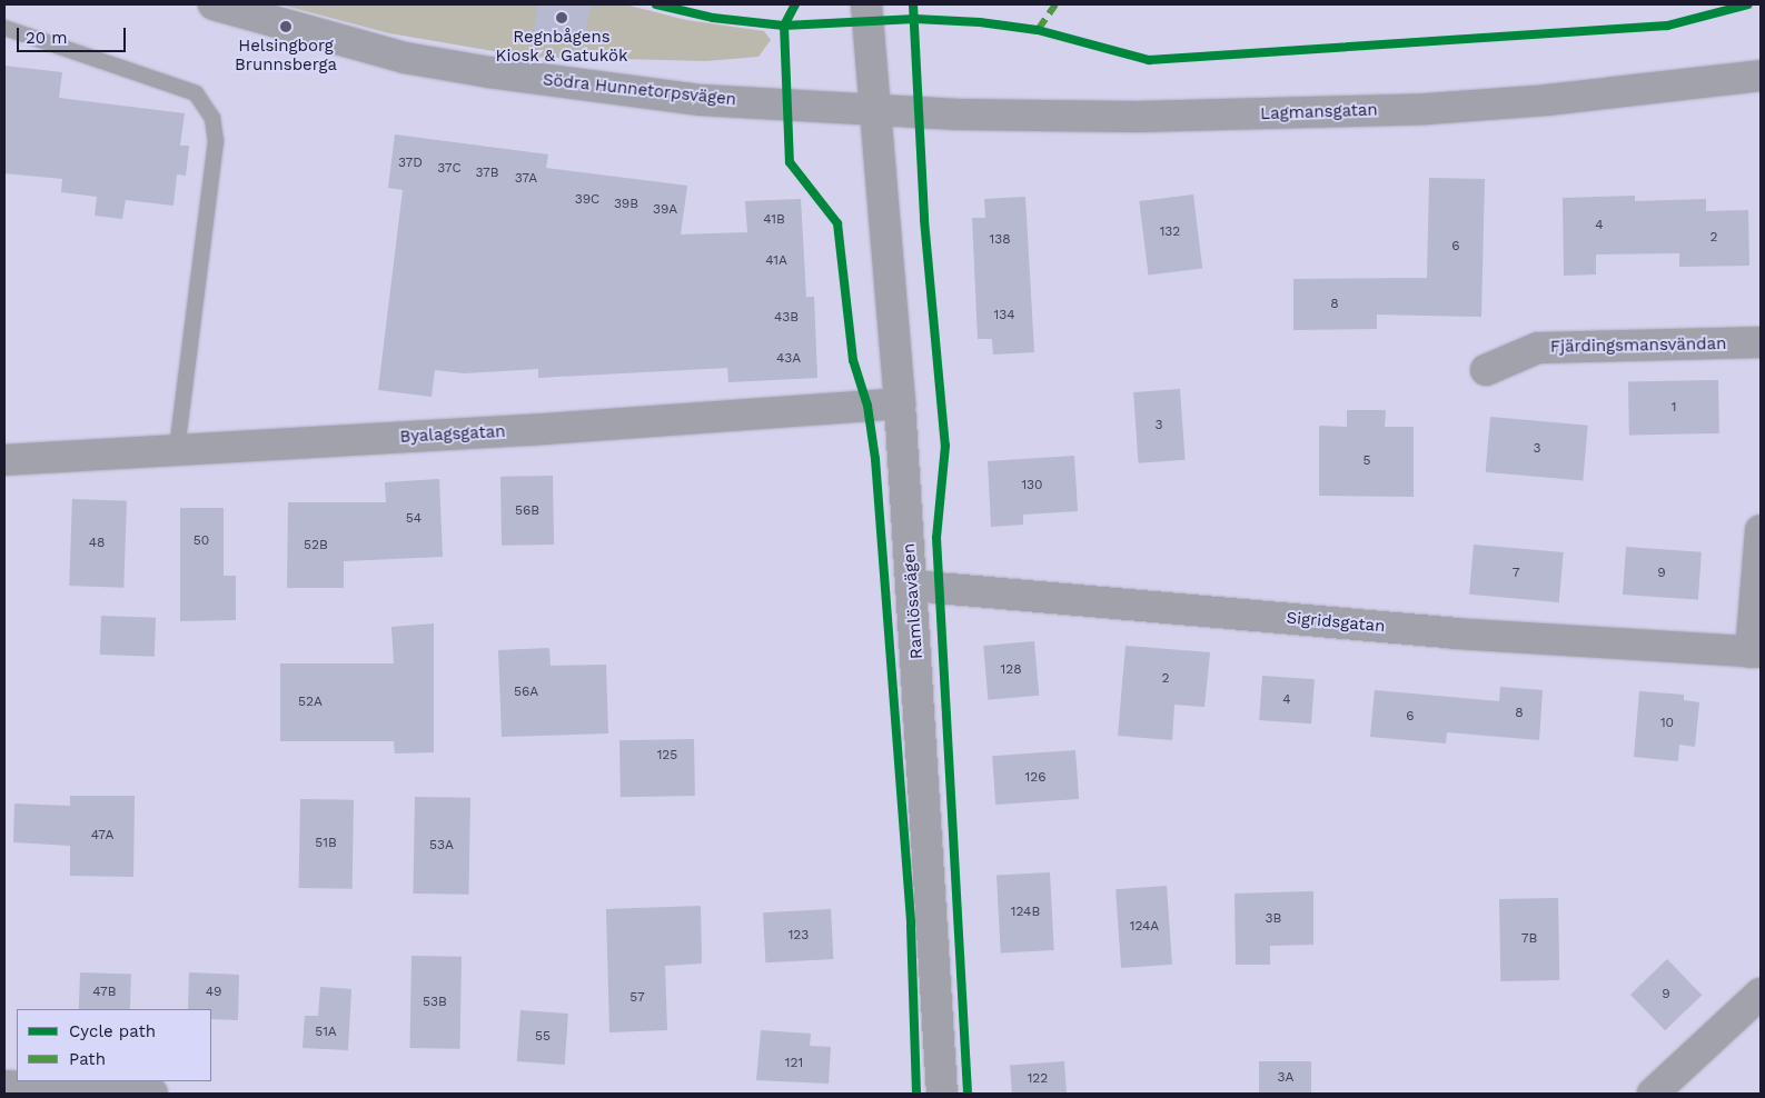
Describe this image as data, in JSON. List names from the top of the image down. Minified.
{"streets":{"street":["Södra Hunnetorpsvägen","Lagmansgatan","Fjärdingsmansvändan","Byalagsgatan","Ramlösavägen","Sigridsgatan"]},"crossings":[["Södra Hunnetorpsvägen","Lagmansgatan"],["Södra Hunnetorpsvägen","Ramlösavägen"],["Lagmansgatan","Ramlösavägen"],["Byalagsgatan","Ramlösavägen"],["Ramlösavägen","Sigridsgatan"]],"places":["Regnbågens Kiosk & Gatukök","Helsingborg Brunnsberga"],"house_numbers":["37D","37C","37B","37A","39C","39B","39A","41B","4","132","2","138","6","41A","8","134","43B","43A","1","3","3","5","130","56B","54","50","48","52B","7","9","128","2","56A","4","52A","8","6","10","125","126","47A","51B","53A","124B","3B","124A","123","7B","47B","49","9","57","53B","51A","55","121","3A","122"],"legend":["Cycle path","Path"],"scale_bar":"20 m"}
